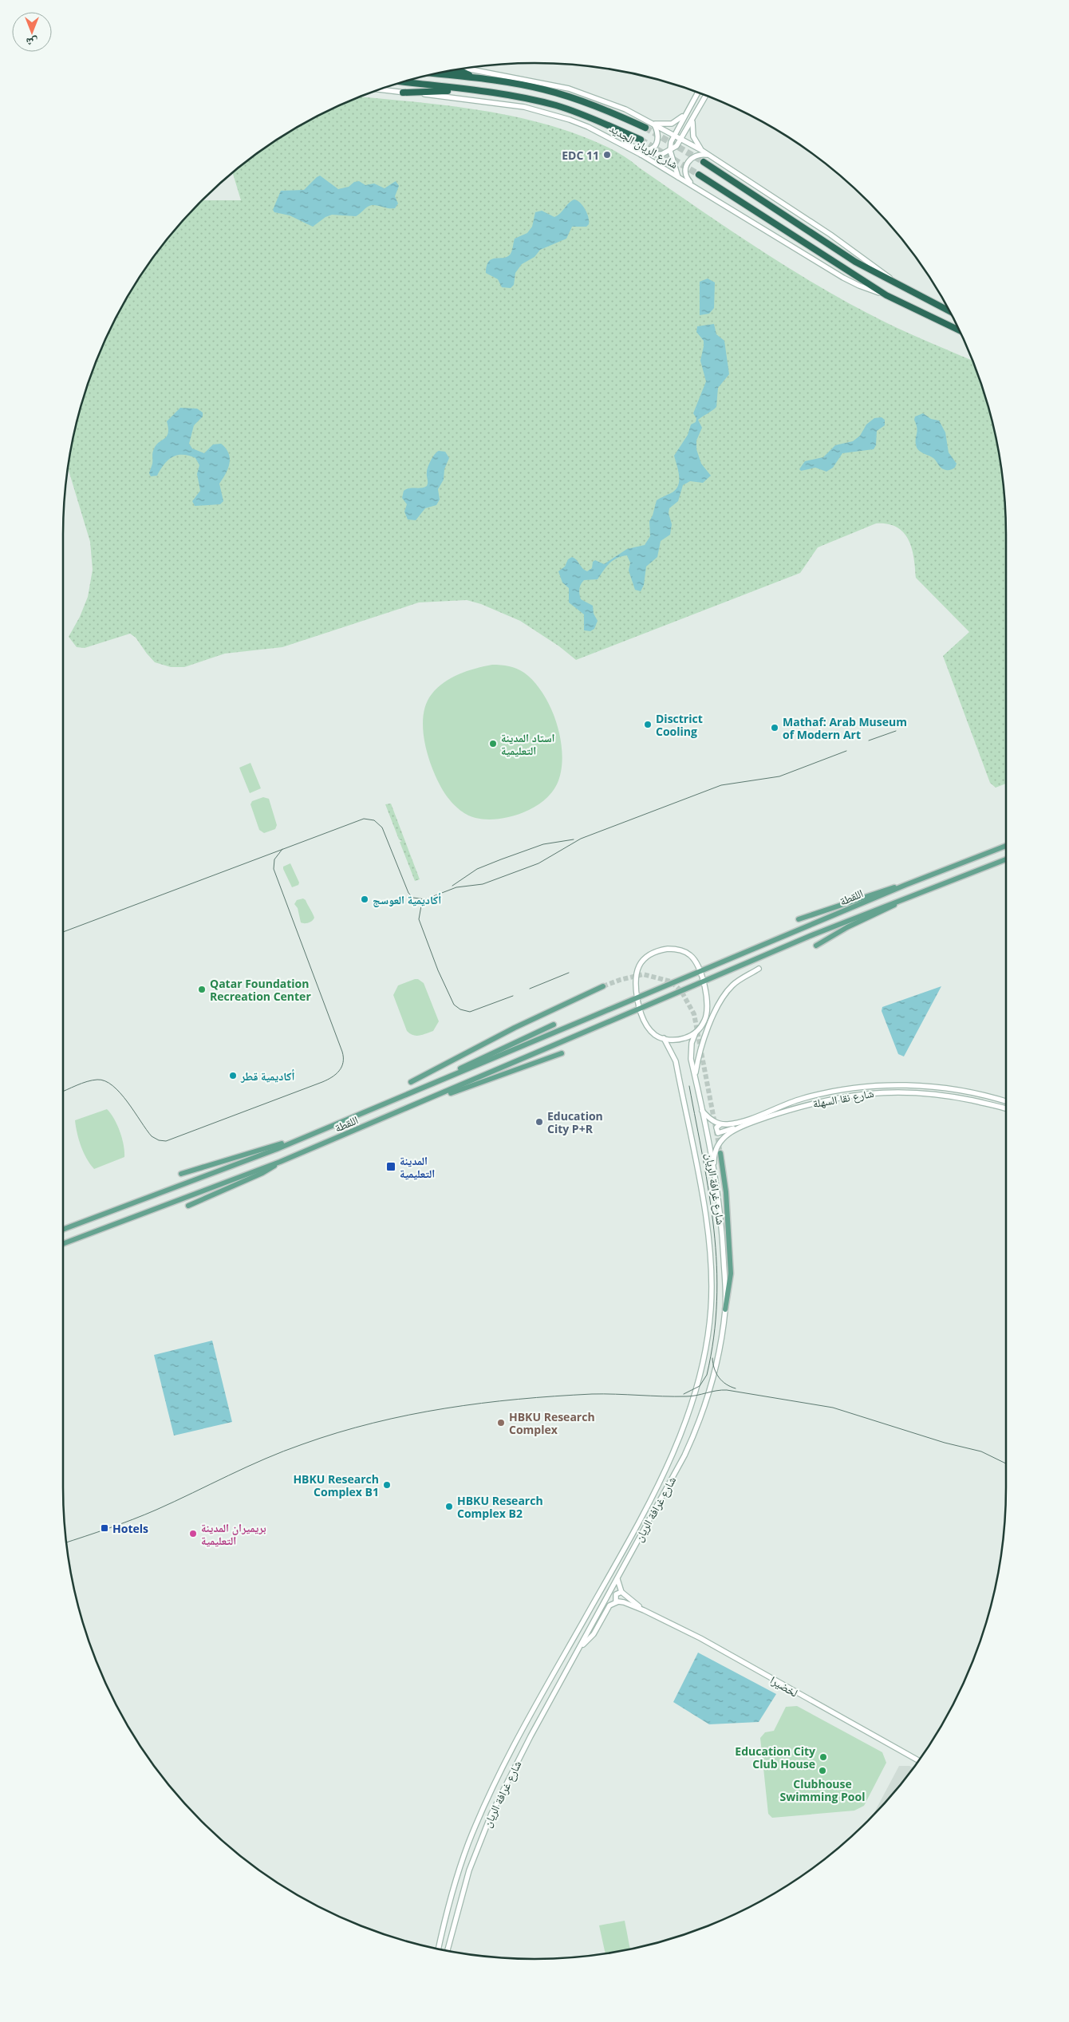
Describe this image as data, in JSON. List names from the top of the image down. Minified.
{"streets":{"highway":["شارع الريان الجديد"],"main road":["اللقطة","شارع نقا السهلة","شارع غرافة الريان","لخضيرا"]},"crossings":[["شارع نقا السهلة","شارع غرافة الريان"]],"places":{"other":["EDC 11","Disctrict Cooling","Mathaf: Arab Museum of Modern Art","استاد المدينة التعليمية","أكاديمية العوسج","Qatar Foundation Recreation Center","أكاديمية قطر","Education City P+R","HBKU Research Complex","HBKU Research Complex B1","HBKU Research Complex B2","بريميران المدينة التعليمية","Education City Club House","Clubhouse Swimming Pool"],"transit":["المدينة التعليمية","Hotels"]},"north":"bottom"}
